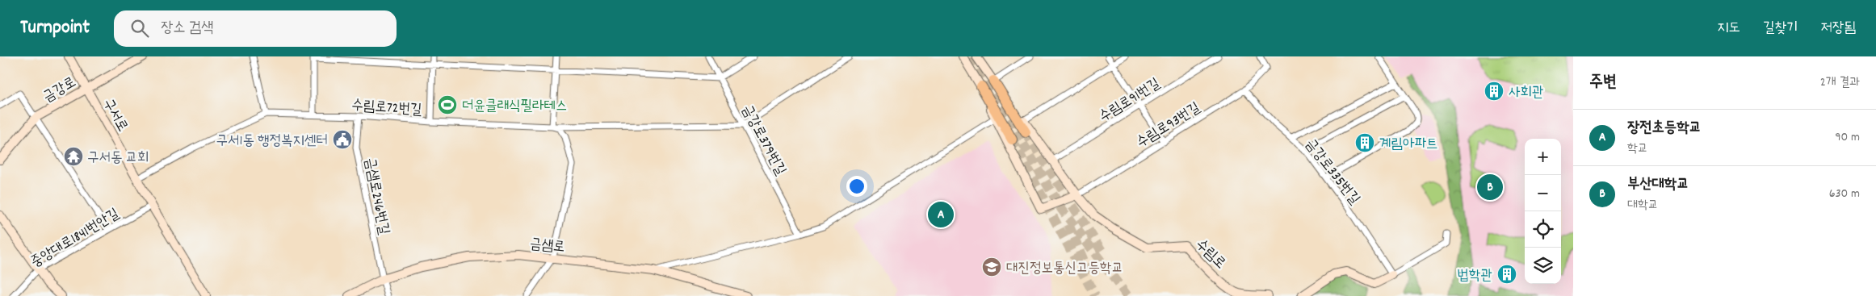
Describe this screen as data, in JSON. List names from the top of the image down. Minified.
{"streets":{"main road":["금강로","구서로","금샘로","수림로"],"street":["수림로91번길","수림로72번길","수림로93번길","금강로379번길","금강로335번길","금샘로246번길","중앙대로1841번안길"]},"crossings":[["금강로","구서로"],["수림로91번길","수림로"],["수림로72번길","구서로"],["수림로72번길","금강로379번길"],["수림로72번길","금샘로246번길"],["구서로","중앙대로1841번안길"],["수림로93번길","금강로335번길"],["수림로93번길","수림로"],["금샘로246번길","금샘로"]],"places":{"building":["사회관","계림아파트","법학관"],"sports":["더윤클래식필라테스"],"public building":["구서1동 행정복지센터"],"temple":["구서동 교회"],"school or university":["대진정보통신고등학교"]},"page":{"header":"Turnpoint","search":"장소 검색","nav":["지도","길찾기","저장됨"],"heading":["주변","2개 결과"],"list":[{"mark":"A","name":"장전초등학교","note":"학교","value":"90 m"},{"mark":"B","name":"부산대학교","note":"대학교","value":"630 m"}],"map_buttons":["+","−"],"pins":["B","A"]}}
